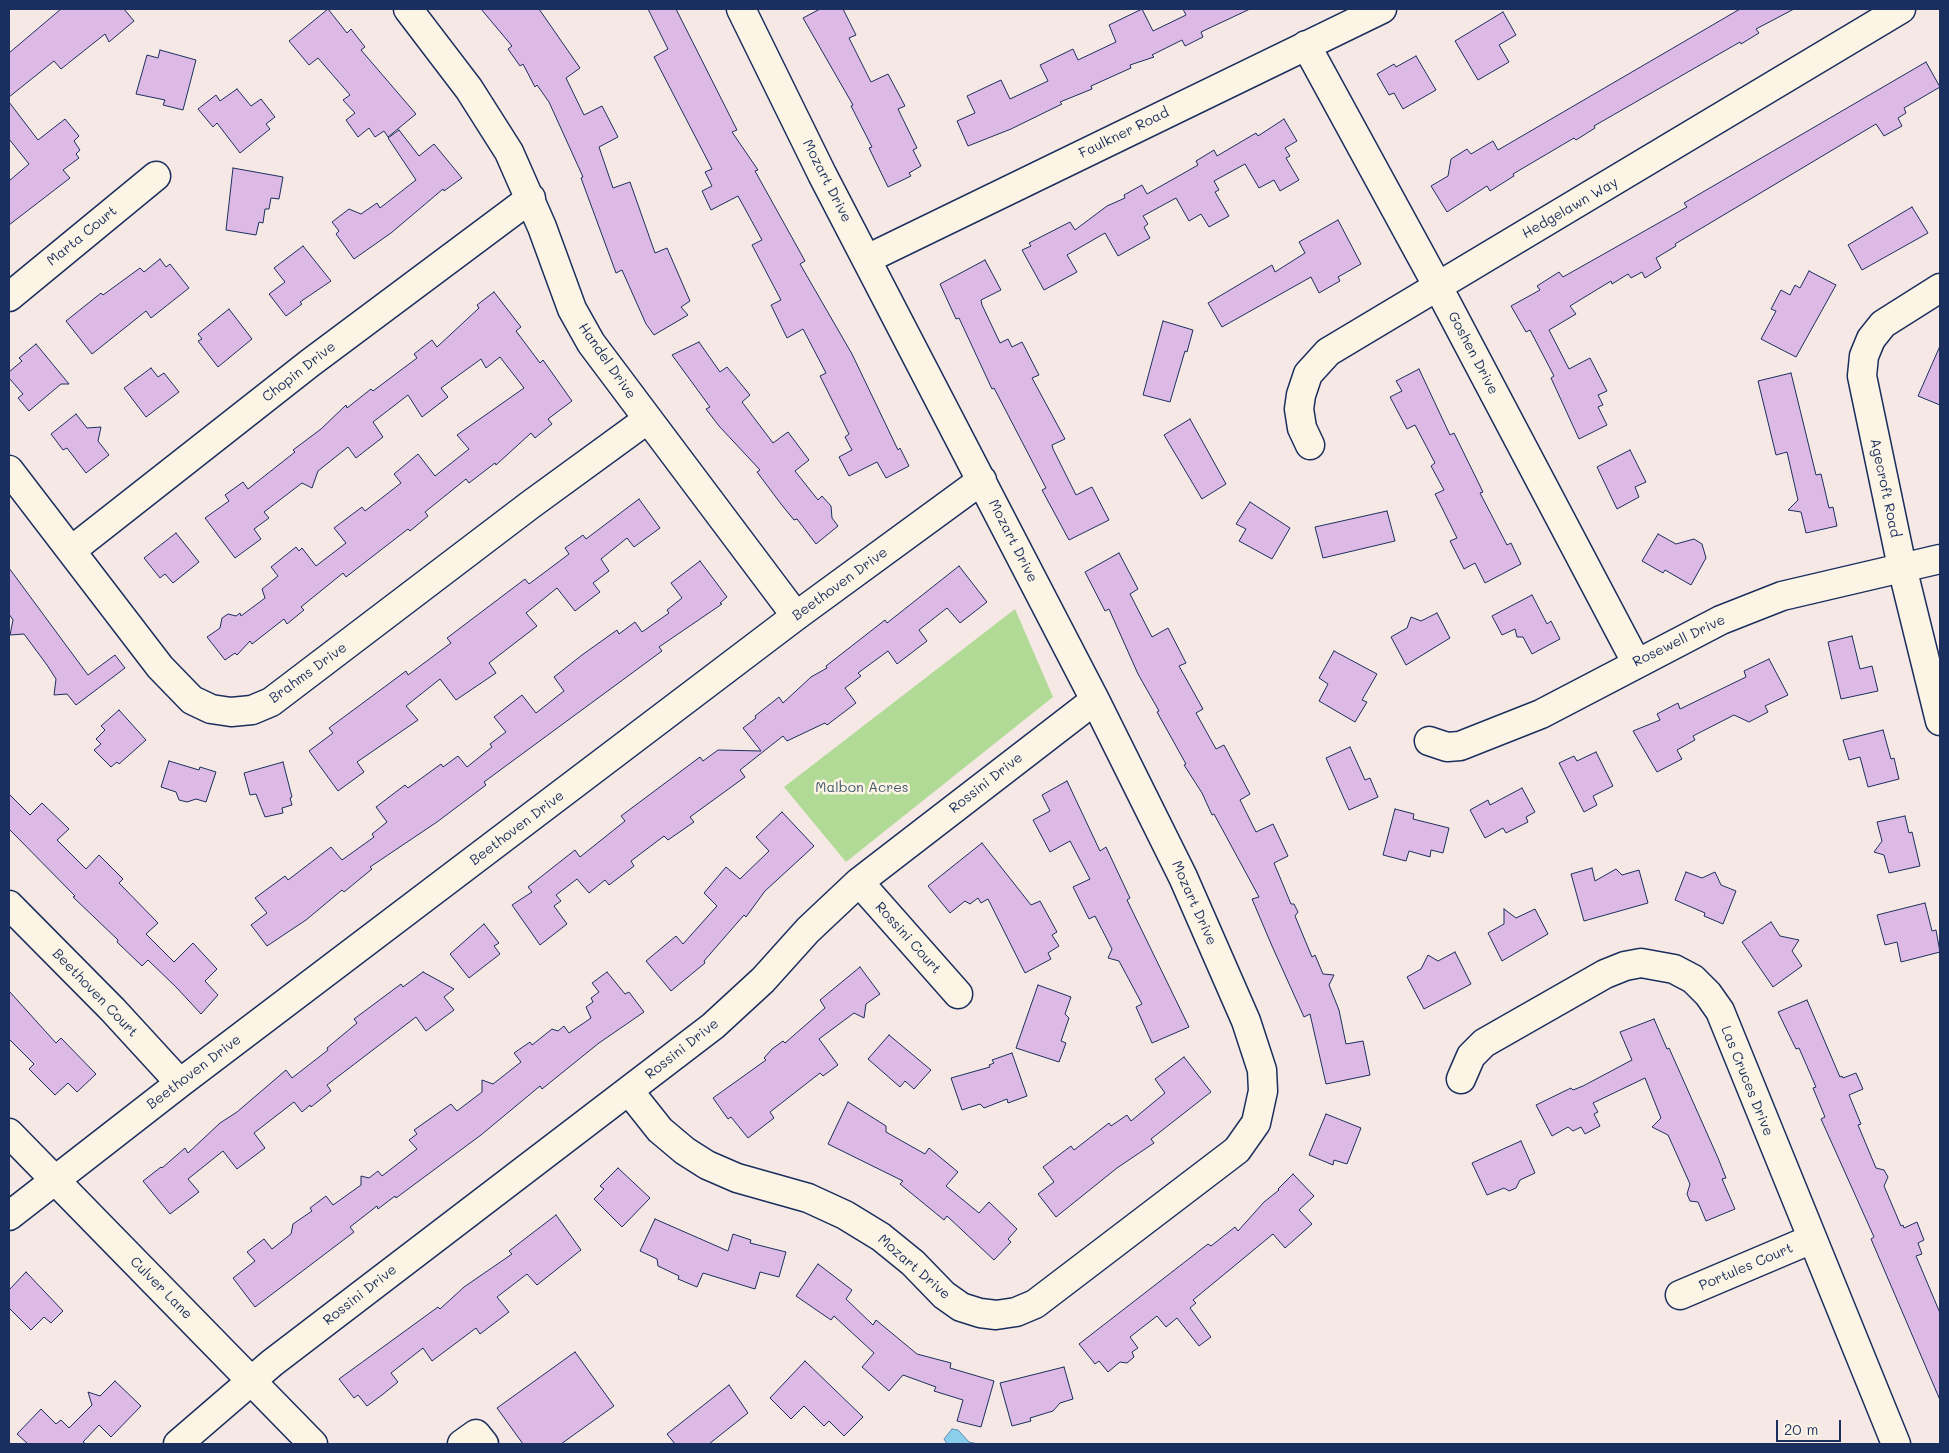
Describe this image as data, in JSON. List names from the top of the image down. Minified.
{"streets":{"street":["Faulkner Road","Mozart Drive","Hedgelawn Way","Marta Court","Goshen Drive","Handel Drive","Chopin Drive","Agecroft Road","Beethoven Drive","Rosewell Drive","Brahms Drive","Rossini Drive","Rossini Court","Beethoven Court","Las Cruces Drive","Portules Court","Culver Lane"]},"crossings":[["Faulkner Road","Mozart Drive"],["Faulkner Road","Goshen Drive"],["Mozart Drive","Beethoven Drive"],["Mozart Drive","Rossini Drive"],["Hedgelawn Way","Goshen Drive"],["Goshen Drive","Rosewell Drive"],["Handel Drive","Chopin Drive"],["Handel Drive","Beethoven Drive"],["Handel Drive","Brahms Drive"],["Chopin Drive","Brahms Drive"],["Agecroft Road","Rosewell Drive"],["Beethoven Drive","Beethoven Court"],["Beethoven Drive","Culver Lane"],["Rossini Drive","Rossini Court"],["Rossini Drive","Culver Lane"],["Las Cruces Drive","Portules Court"]],"parks":["Malbon Acres"],"scale_bar":"20 m"}
